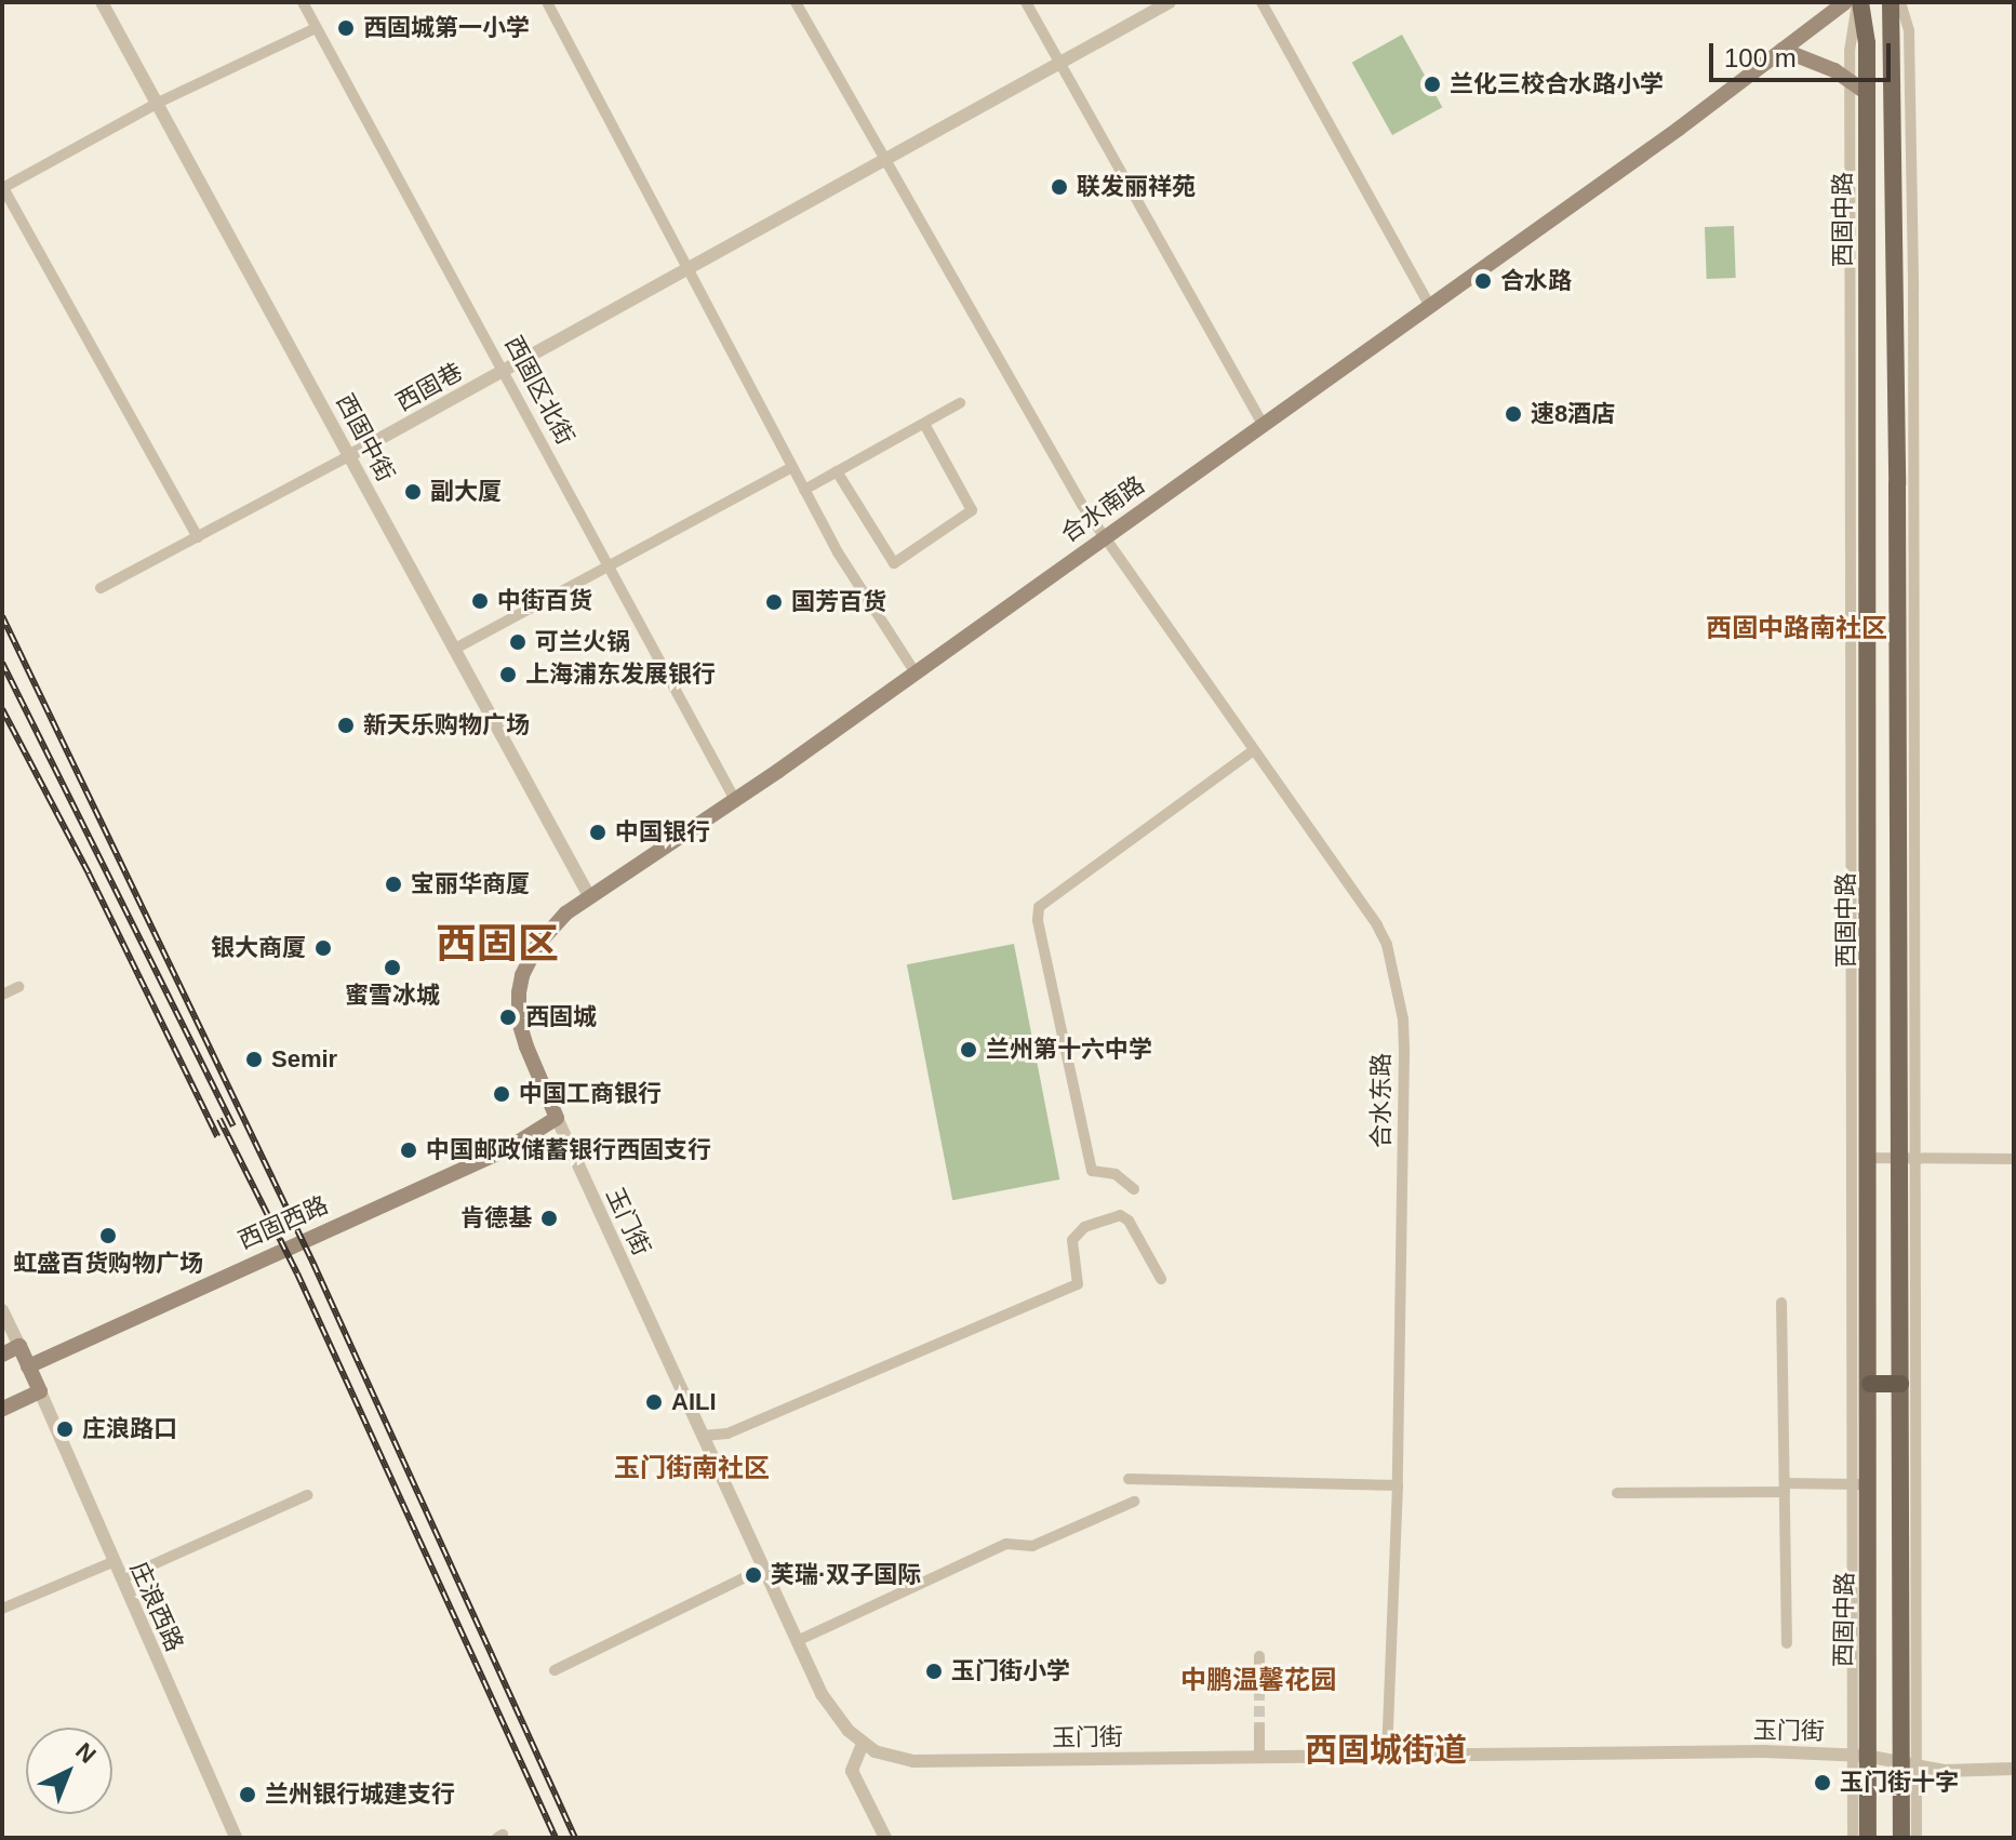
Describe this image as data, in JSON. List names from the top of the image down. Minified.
{"streets":{"main road":["西固中路","合水南路","西固西路"],"street":["西固巷","西固区北街","西固中街","合水东路","玉门街","庄浪西路"]},"crossings":[["西固中路","玉门街"],["西固巷","西固区北街"],["西固巷","西固中街"],["西固巷","合水东路"],["西固区北街","合水南路"],["西固中街","合水南路"],["合水南路","合水东路"],["合水南路","玉门街"],["合水南路","西固西路"],["合水东路","玉门街"],["玉门街","西固西路"]],"districts":["西固中路南社区","西固区","玉门街南社区","中鹏温馨花园","西固城街道"],"places":["西固城第一小学","兰化三校合水路小学","联发丽祥苑","合水路","速8酒店","副大厦","中街百货","国芳百货","可兰火锅","上海浦东发展银行","新天乐购物广场","中国银行","宝丽华商厦","银大商厦","蜜雪冰城","西固城","兰州第十六中学","Semir","中国工商银行","中国邮政储蓄银行西固支行","肯德基","虹盛百货购物广场","AILI","庄浪路口","芙瑞·双子国际","玉门街小学","玉门街十字","兰州银行城建支行"],"scale_bar":"100 m","north":"top right"}
